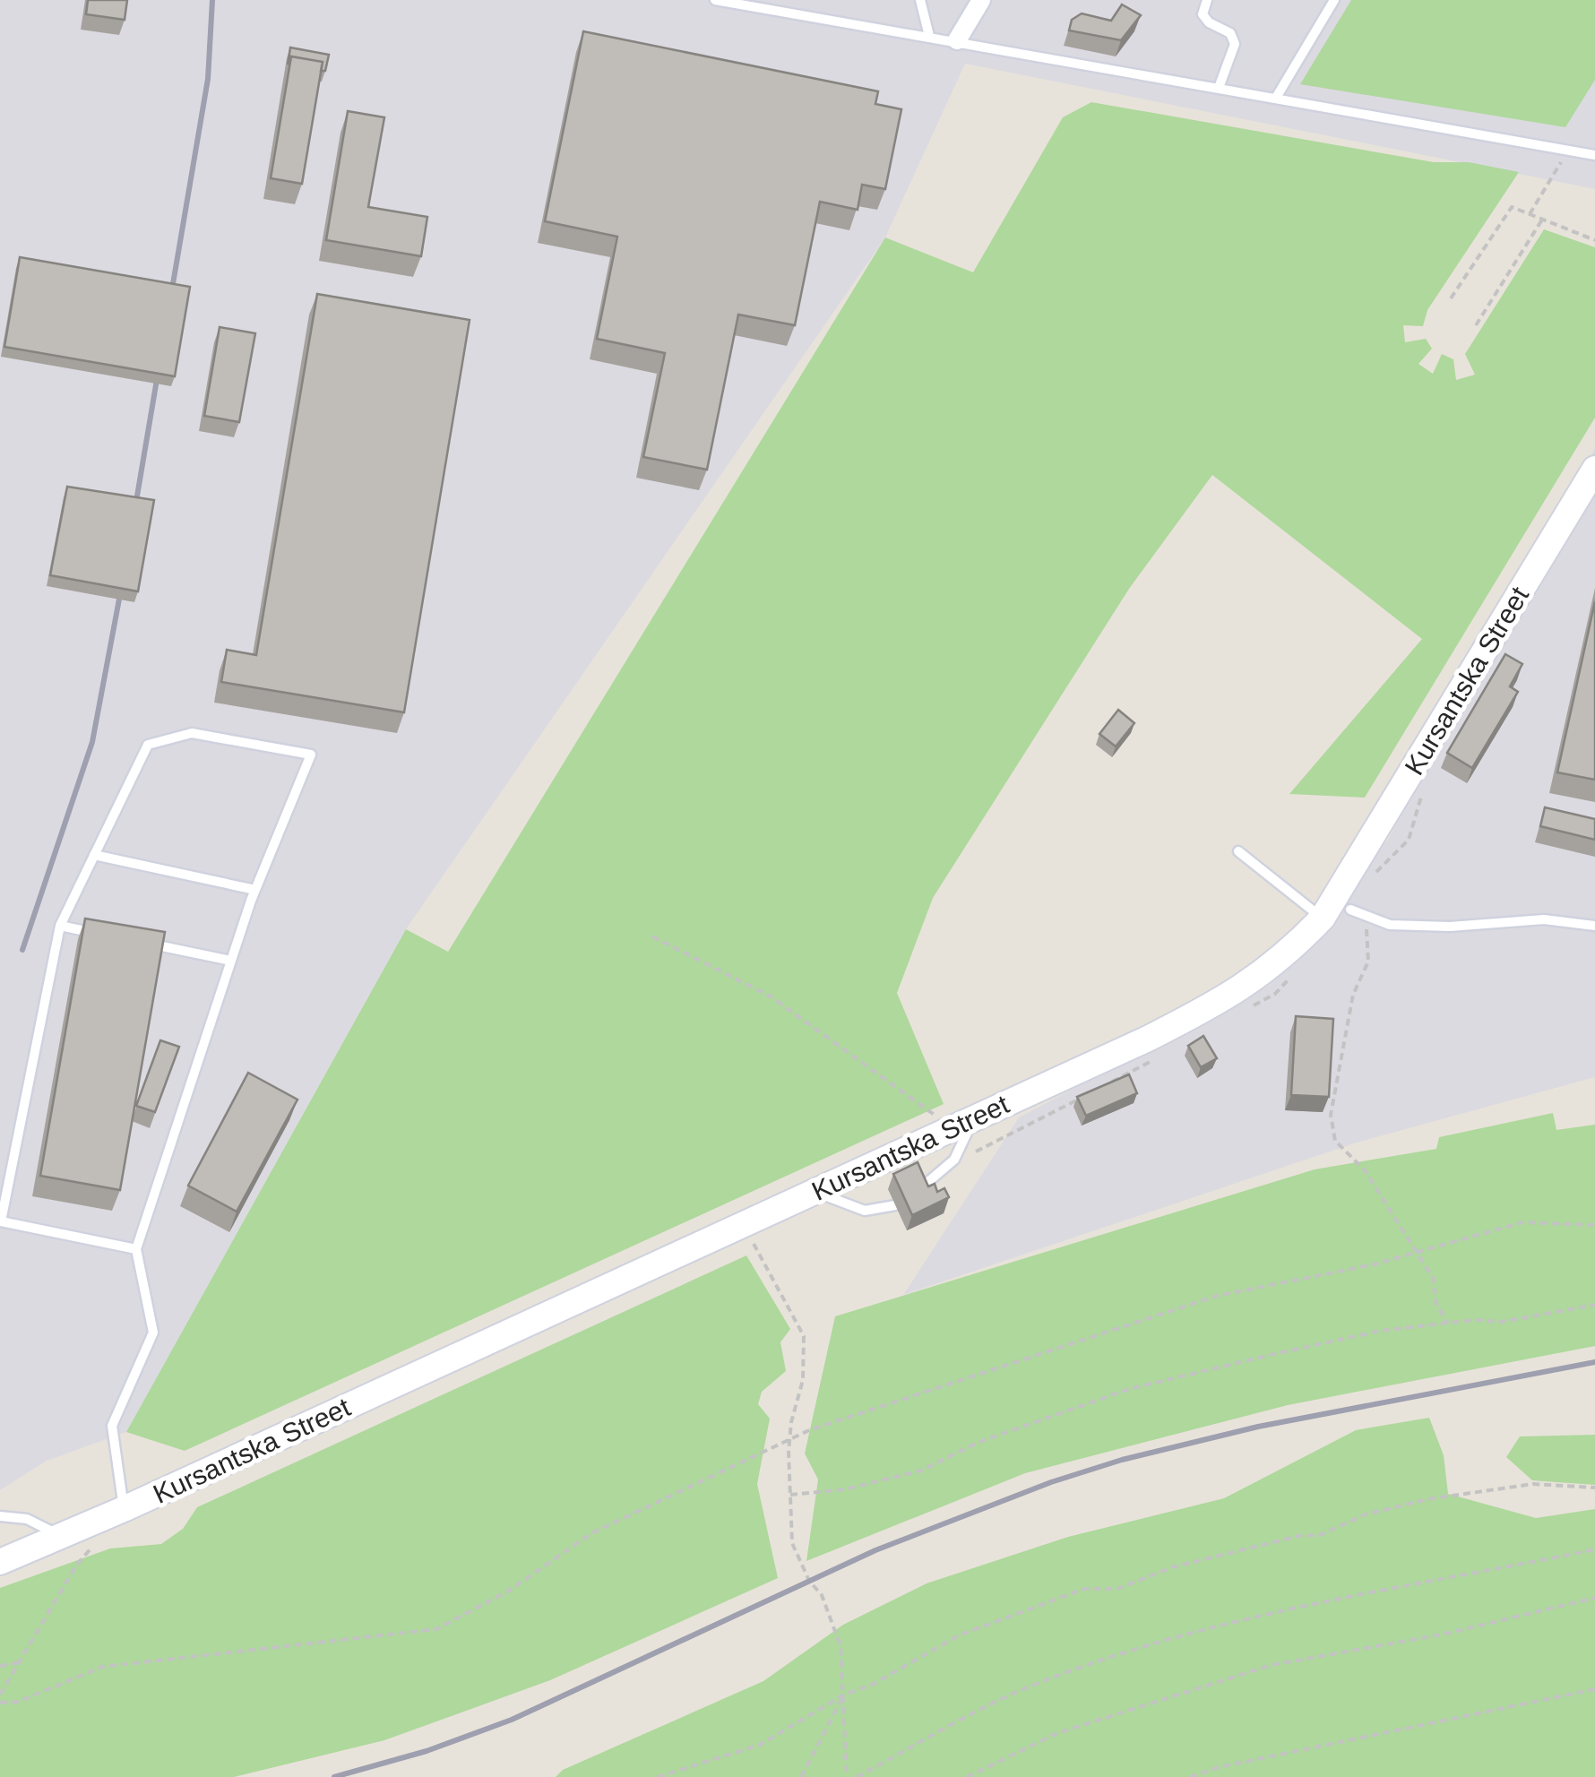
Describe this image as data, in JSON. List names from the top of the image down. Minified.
{"streets":{"street":["Kursantska Street"]}}
